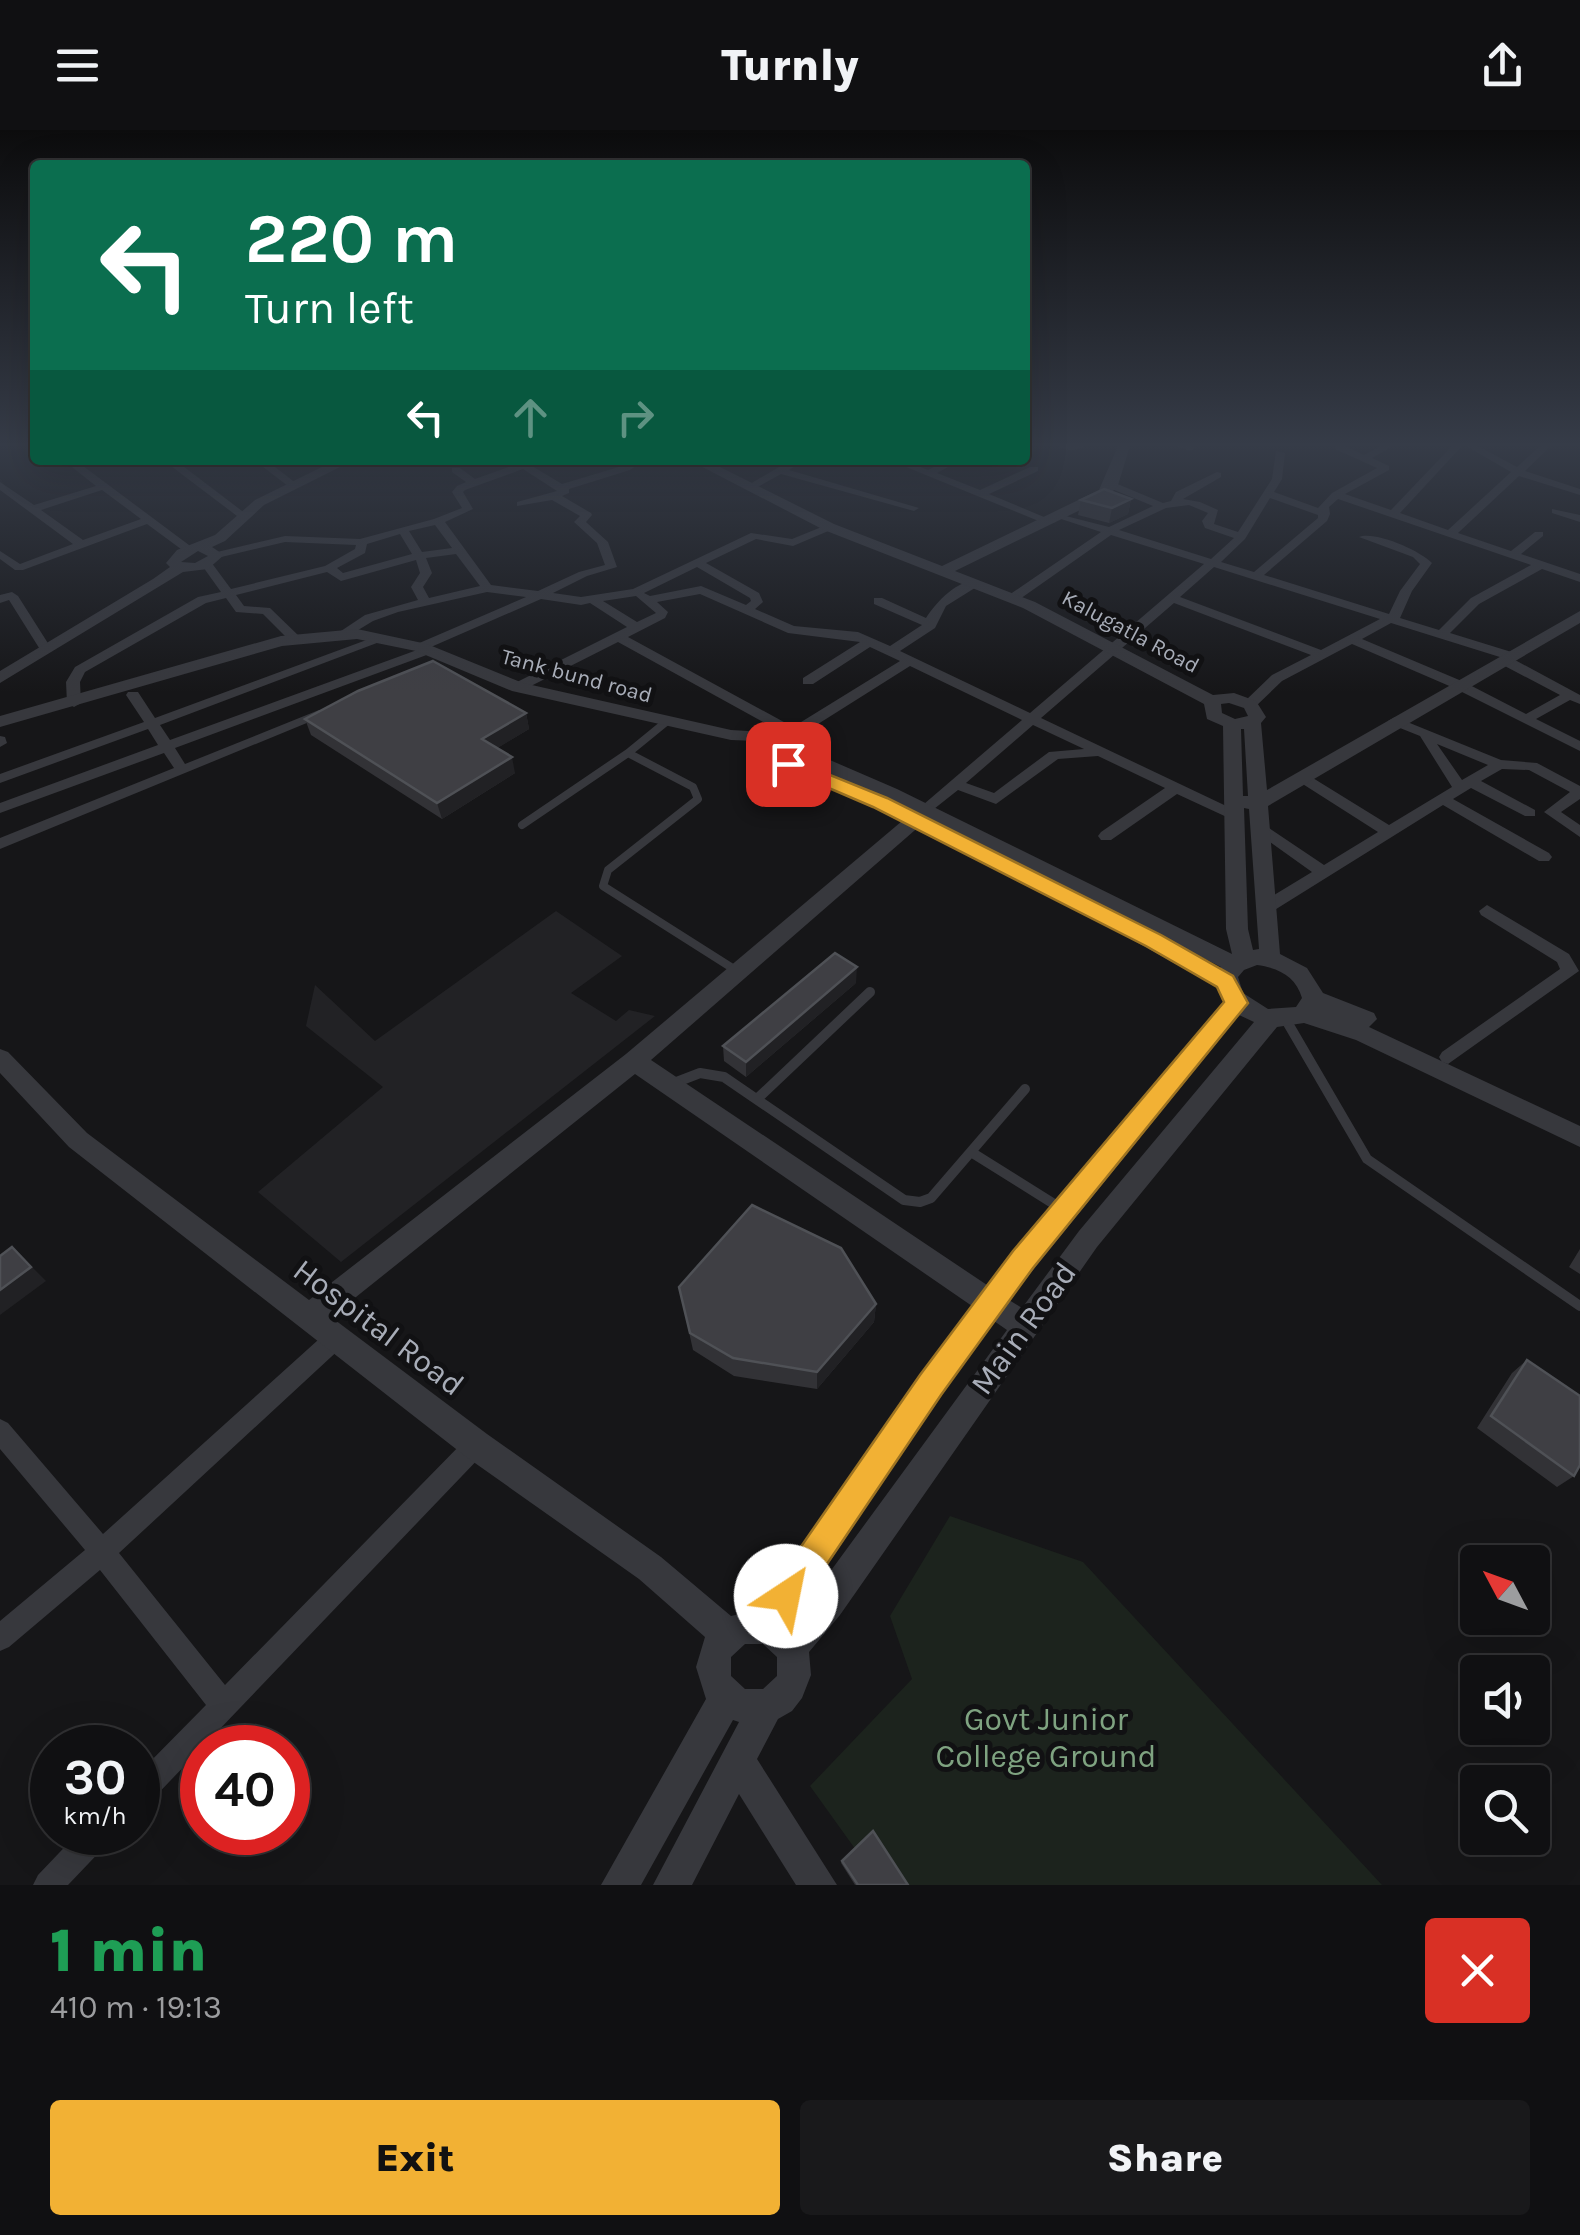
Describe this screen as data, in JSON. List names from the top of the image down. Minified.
{"streets":{"street":["Kalugatla Road","Tank bund road","Hospital Road","Main Road"]},"crossings":[["Hospital Road","Main Road"]],"parks":["Govt Junior College Ground"],"north":"top left","page":{"header":"Turnly","turn":["220 m","Turn left"],"speed":"30 km/h","limit":"40","heading":["1 min","410 m · 19:13"],"buttons":["Exit","Share"]}}
